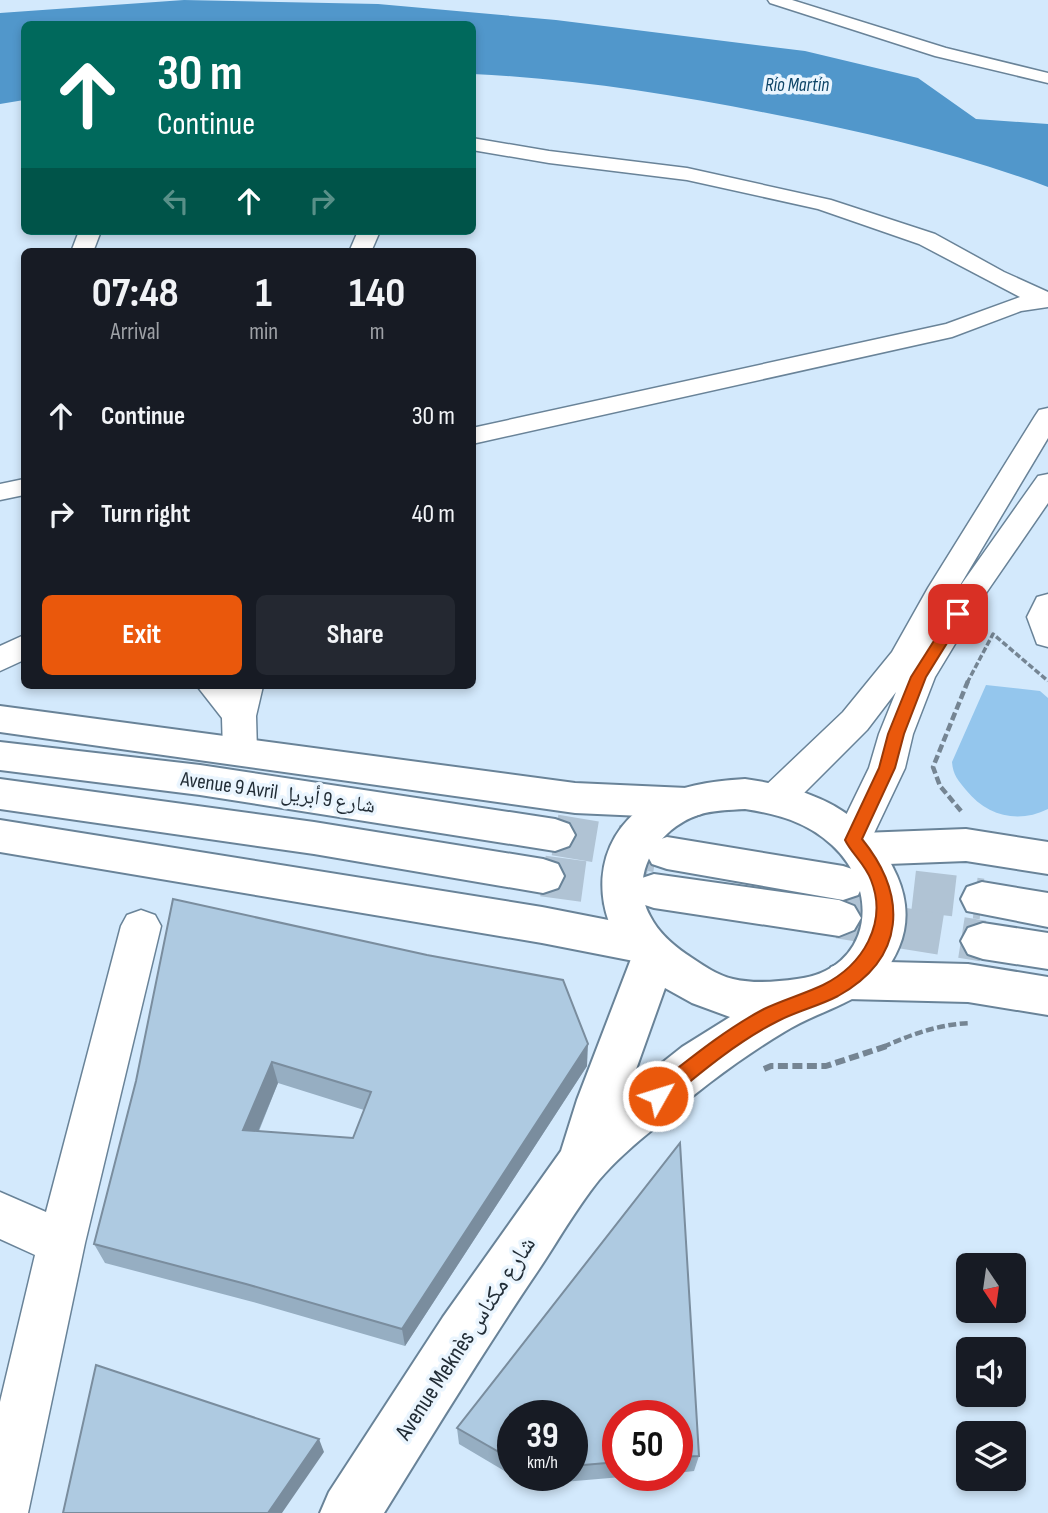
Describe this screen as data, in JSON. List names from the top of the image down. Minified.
{"streets":{"main road":["Avenue 9 Avril شارع 9 أبريل","Avenue Meknès شارع مكناس"]},"water":["Río Martín"],"north":"bottom","page":{"turn":["30 m","Continue"],"eta":["07:48","Arrival","1","min","140","m"],"list":[{"name":"Continue","value":"30 m"},{"name":"Turn right","value":"40 m"}],"buttons":["Exit","Share"],"speed":"39 km/h","limit":"50"}}
